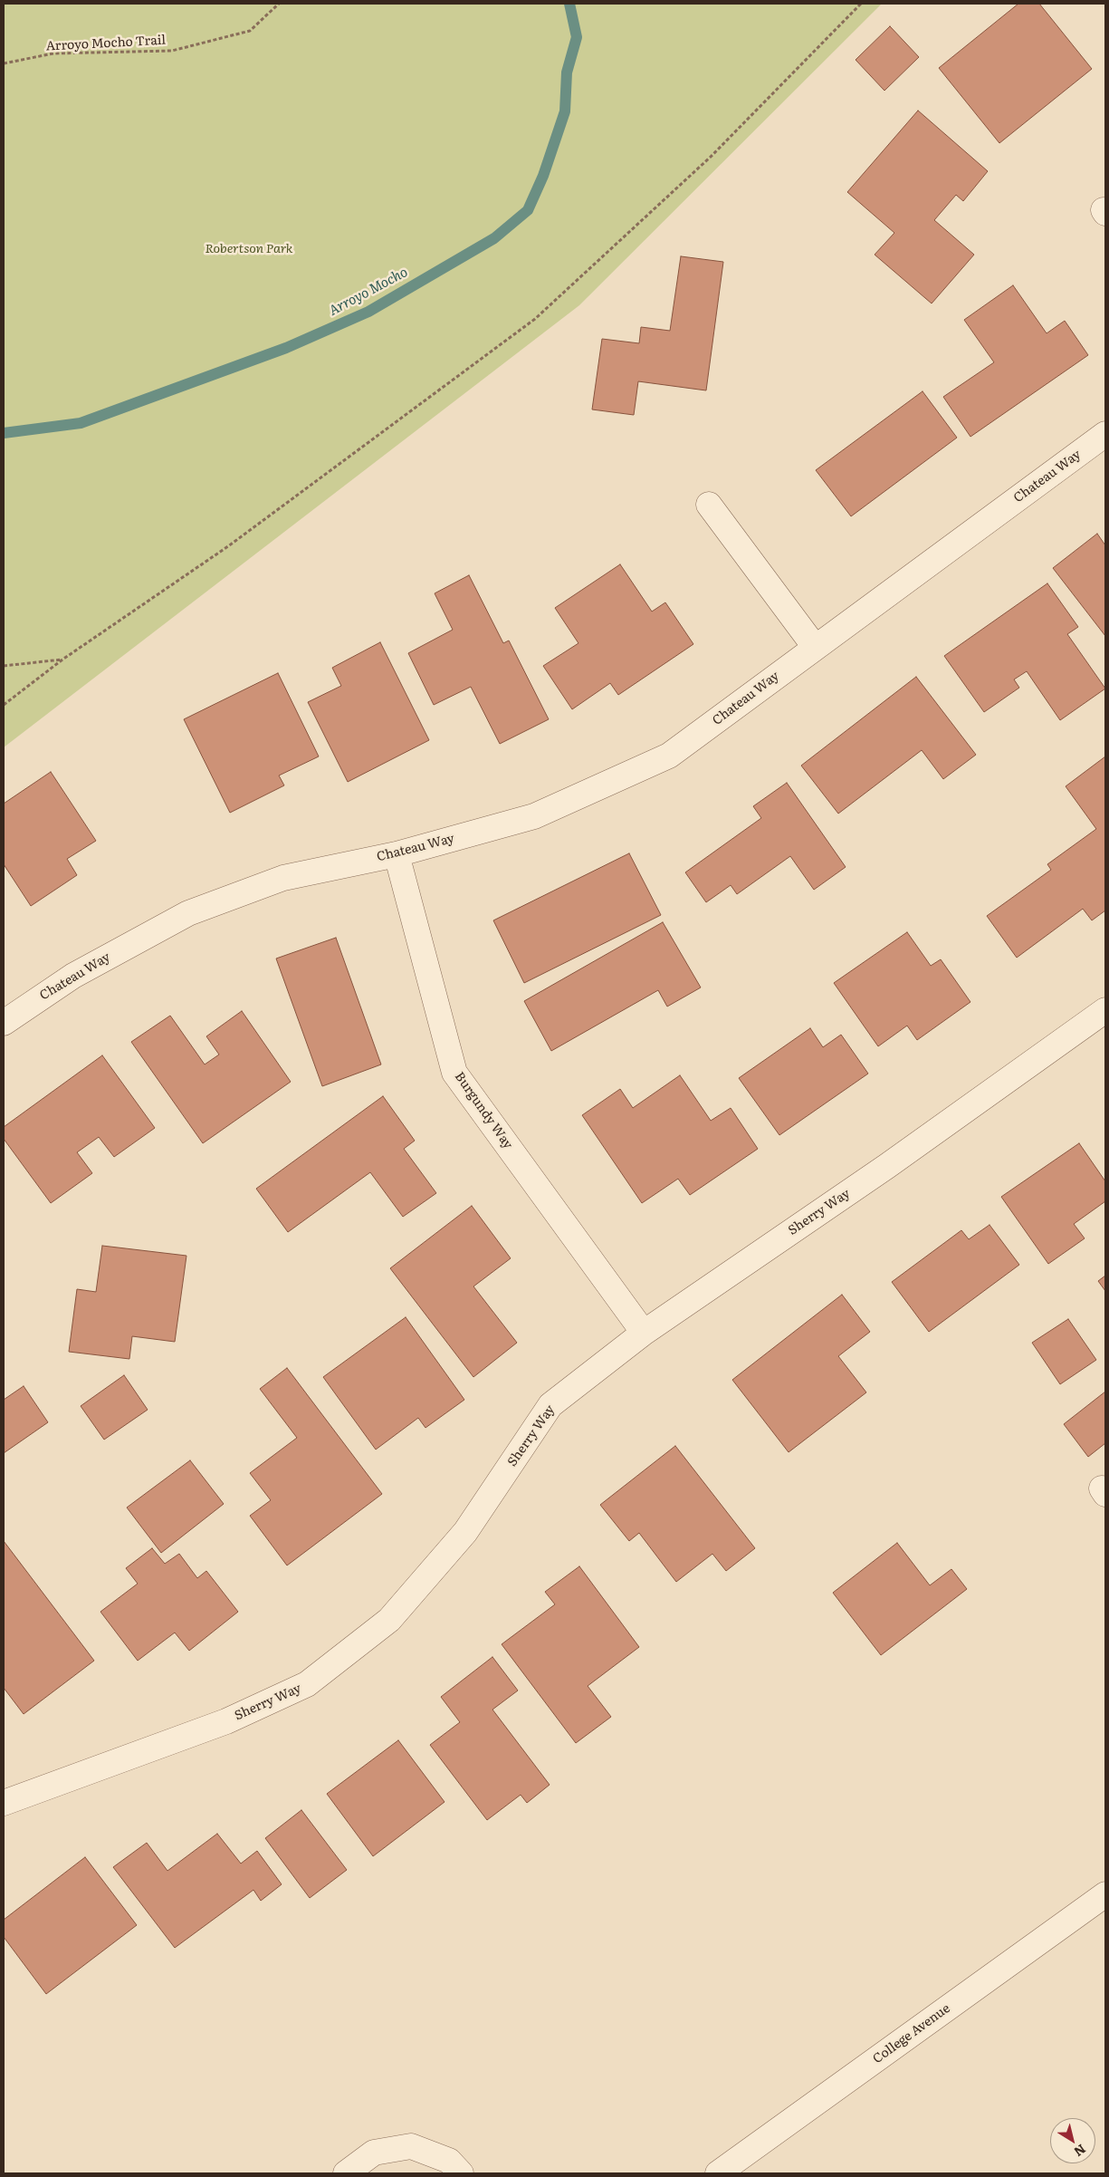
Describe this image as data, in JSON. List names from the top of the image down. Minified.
{"streets":{"street":["Chateau Way","Burgundy Way","Sherry Way","College Avenue"],"path":["Arroyo Mocho Trail"]},"crossings":[["Chateau Way","Burgundy Way"],["Burgundy Way","Sherry Way"]],"water":["Arroyo Mocho"],"parks":["Robertson Park"],"north":"bottom right"}
